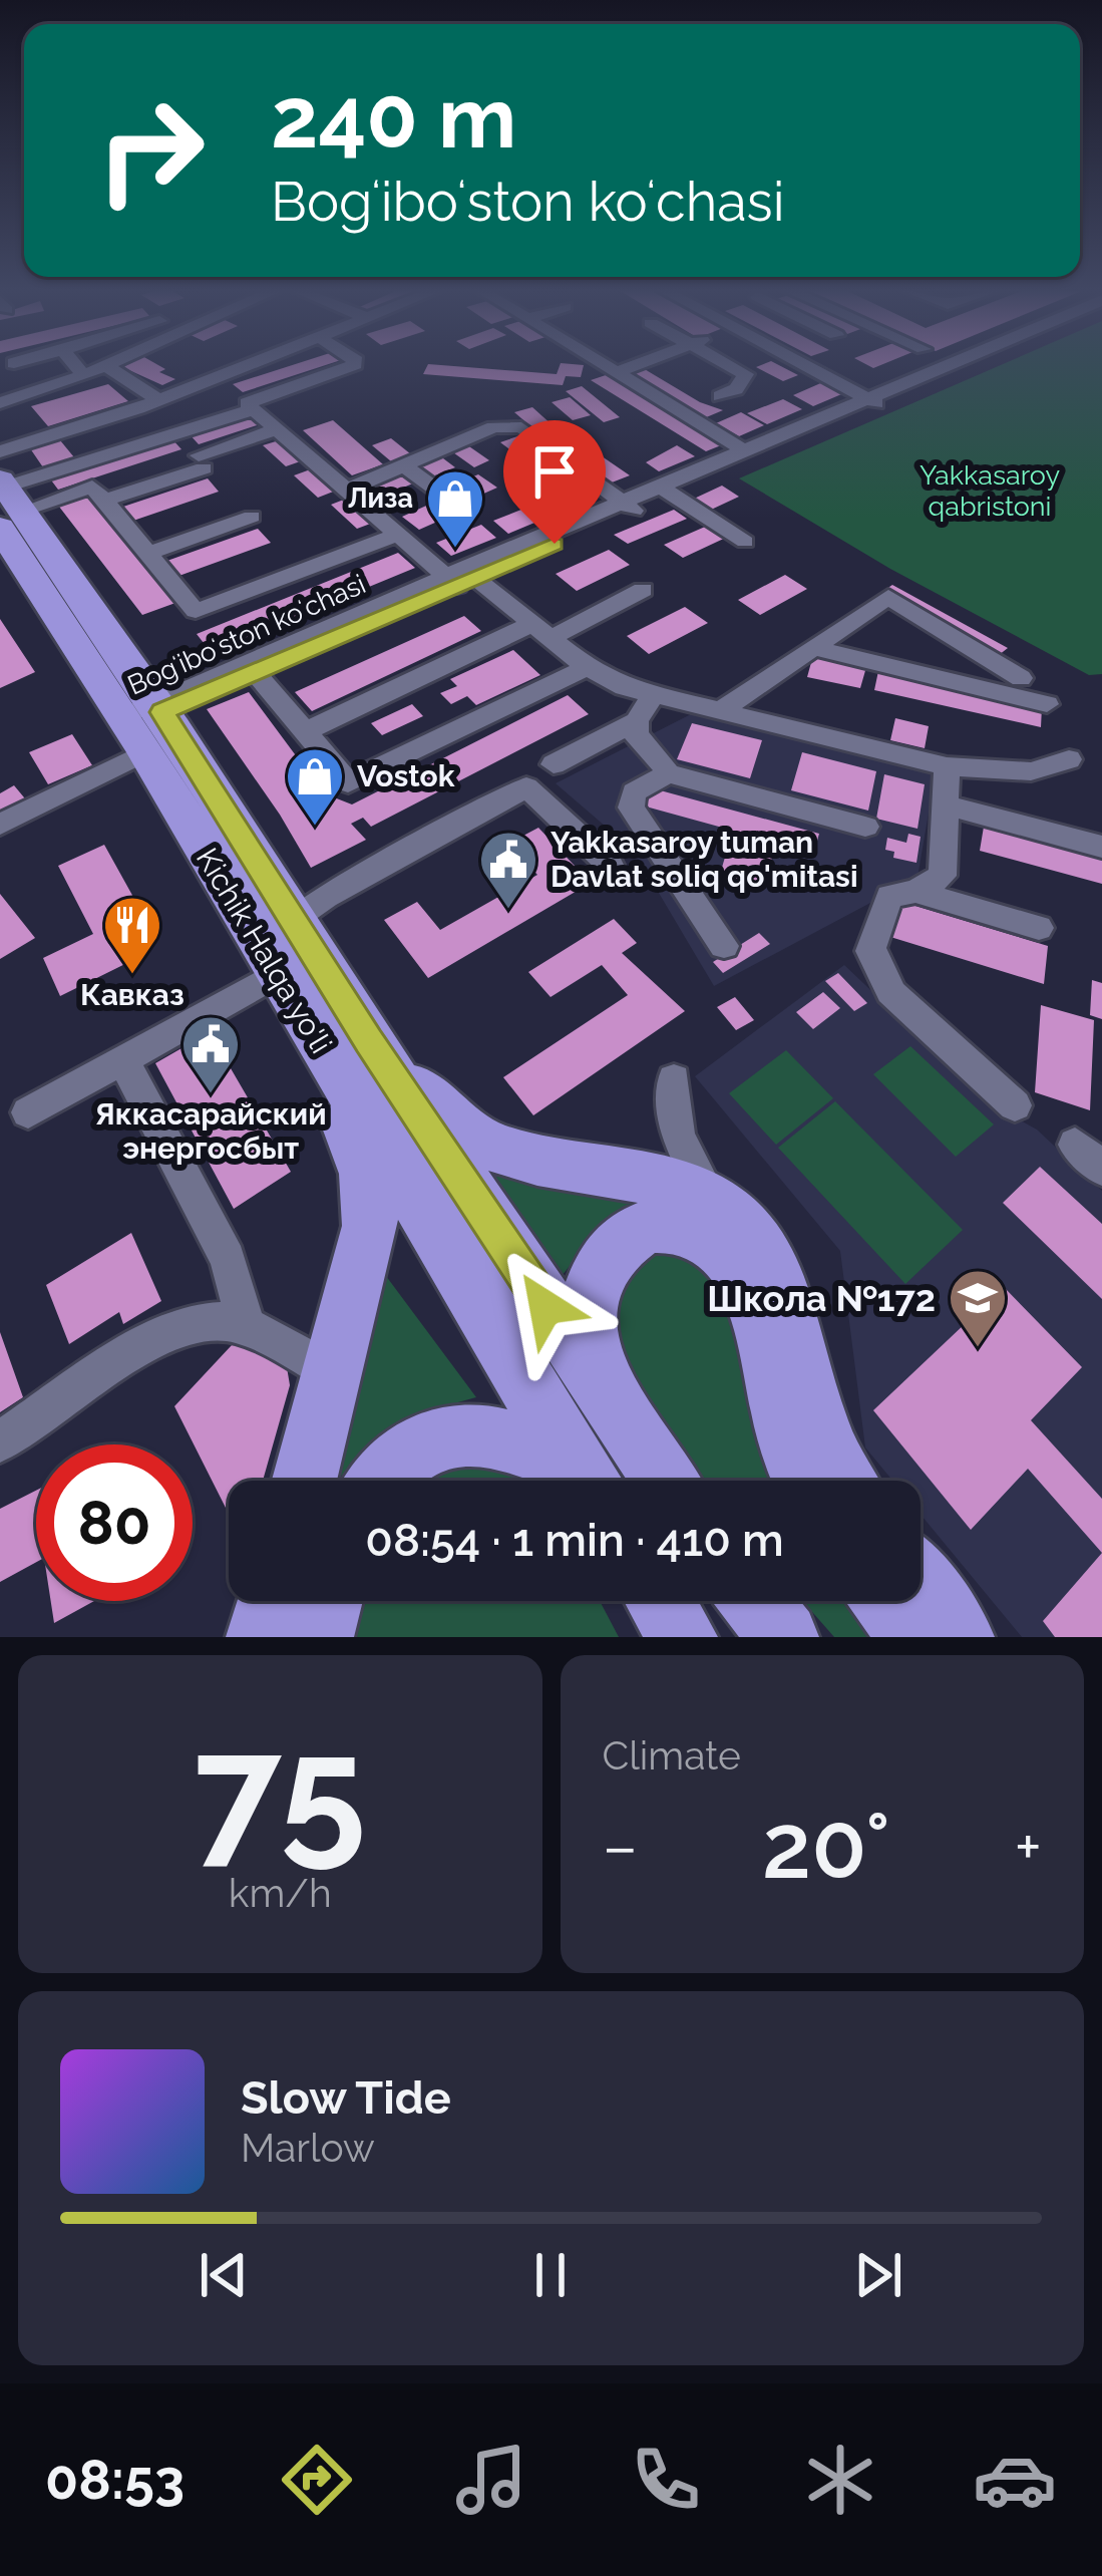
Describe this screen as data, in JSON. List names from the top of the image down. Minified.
{"streets":{"highway":["Kichik Halqa yo'li"],"street":["Bogʻiboʻston koʻchasi"]},"crossings":[["Bogʻiboʻston koʻchasi","Kichik Halqa yo'li"]],"parks":["Yakkasaroy qabristoni"],"places":{"shop":["Лиза","Vostok"],"public building":["Yakkasaroy tuman Davlat soliq qo'mitasi","Яккасарайский энергосбыт"],"restaurant":["Кавказ"],"school or university":["Школа №172"]},"page":{"turn":["240 m","Bogʻiboʻston koʻchasi"],"limit":"80","trip":"08:54 · 1 min · 410 m","tile":[["75","km/h"],"Climate"],"heat":["−","20°","+"],"song":["Slow Tide","Marlow"],"tabs":"08:53"}}
